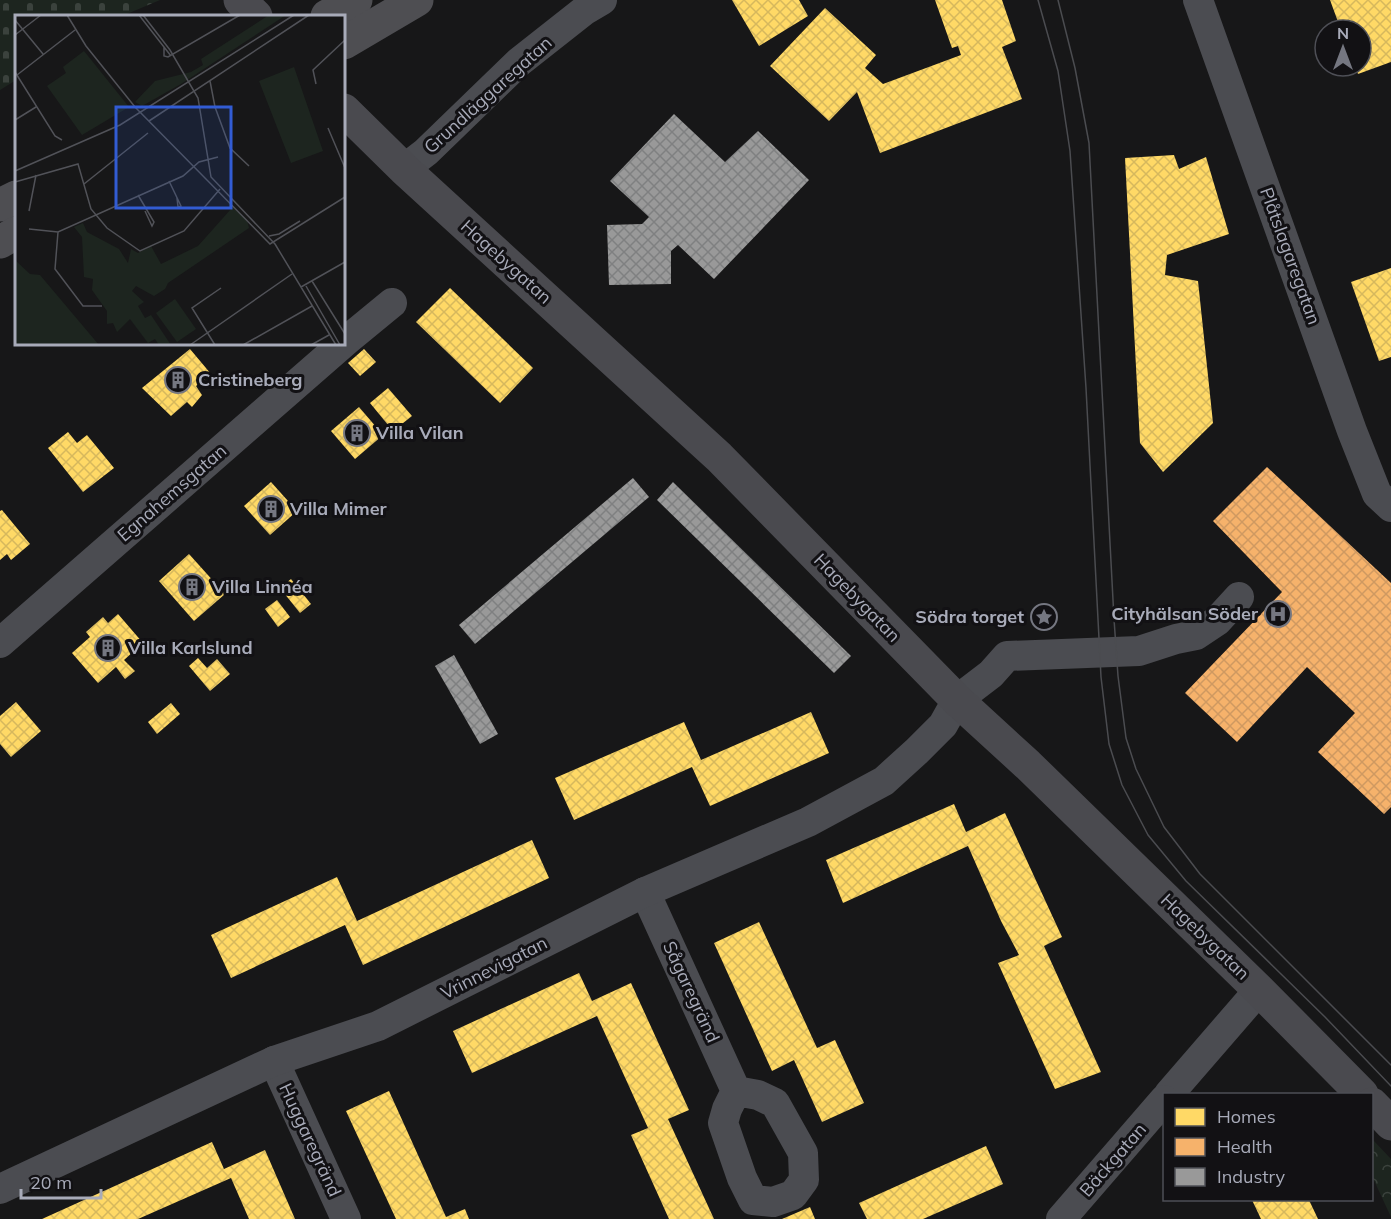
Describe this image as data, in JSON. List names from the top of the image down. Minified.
{"streets":{"street":["Grundläggaregatan","Plåtslagaregatan","Hagebygatan","Egnahemsgatan","Vrinnevigatan","Sågaregränd","Huggaregränd","Bäckgatan"]},"crossings":[["Grundläggaregatan","Hagebygatan"],["Hagebygatan","Vrinnevigatan"],["Vrinnevigatan","Sågaregränd"],["Vrinnevigatan","Huggaregränd"]],"places":{"building":["Cristineberg","Villa Vilan","Villa Mimer","Villa Linnéa","Villa Karlslund"],"hospital":["Cityhälsan Söder"],"place":["Södra torget"]},"legend":["Homes","Health","Industry"],"scale_bar":"20 m","north":"top"}
